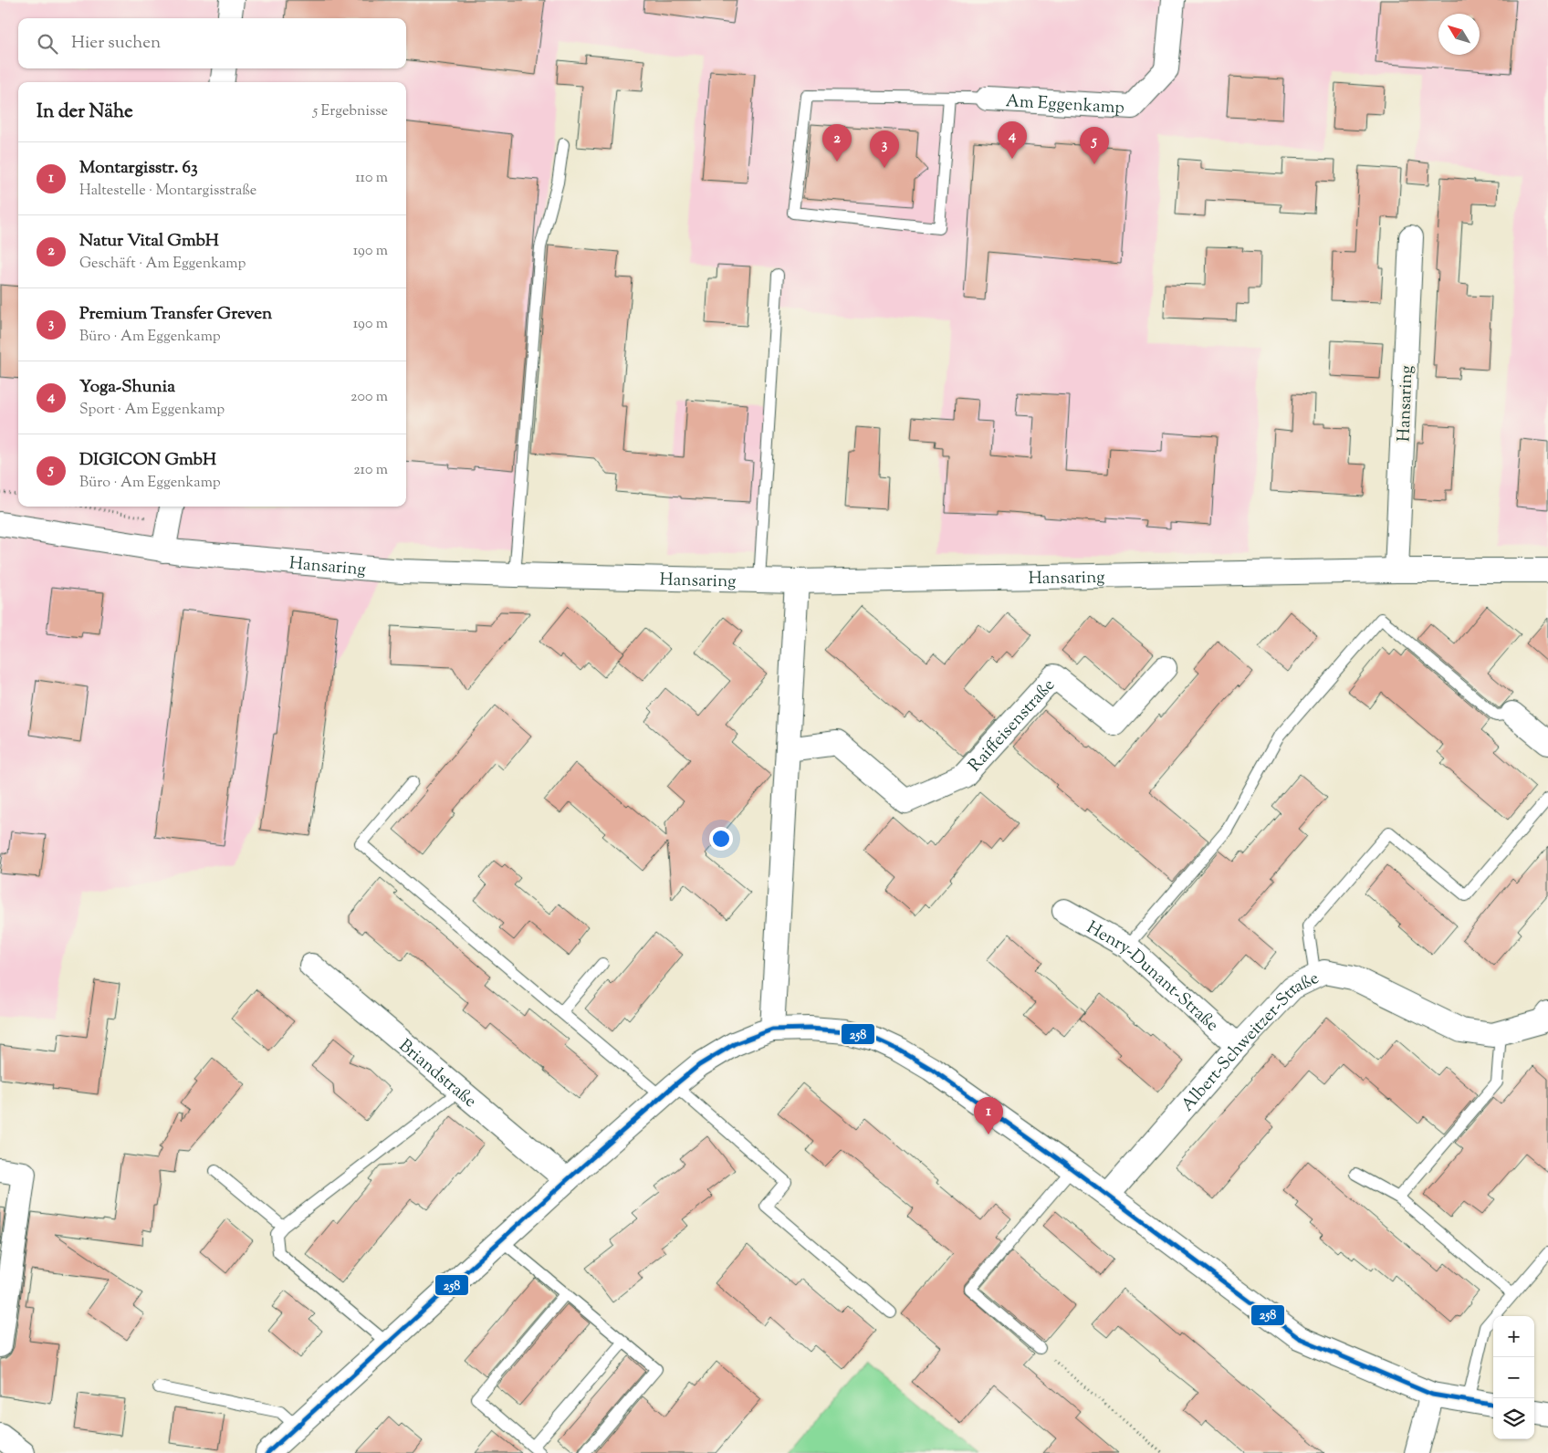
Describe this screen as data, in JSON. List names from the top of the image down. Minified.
{"streets":{"street":["Am Eggenkamp","Hansaring","Raiffeisenstraße","Henry-Dunant-Straße","Albert-Schweitzer-Straße","Briandstraße"]},"crossings":[["Henry-Dunant-Straße","Albert-Schweitzer-Straße"]],"lines":["transit line 258"],"north":"top left","page":{"search":"Hier suchen","heading":["In der Nähe","5 Ergebnisse"],"pins":["4","2","5","3","1"],"list":[{"mark":"1","name":"Montargisstr. 63","note":"Haltestelle · Montargisstraße","value":"110 m"},{"mark":"2","name":"Natur Vital GmbH","note":"Geschäft · Am Eggenkamp","value":"190 m"},{"mark":"3","name":"Premium Transfer Greven","note":"Büro · Am Eggenkamp","value":"190 m"},{"mark":"4","name":"Yoga-Shunia","note":"Sport · Am Eggenkamp","value":"200 m"},{"mark":"5","name":"DIGICON GmbH","note":"Büro · Am Eggenkamp","value":"210 m"}],"map_buttons":["+","−"]}}
